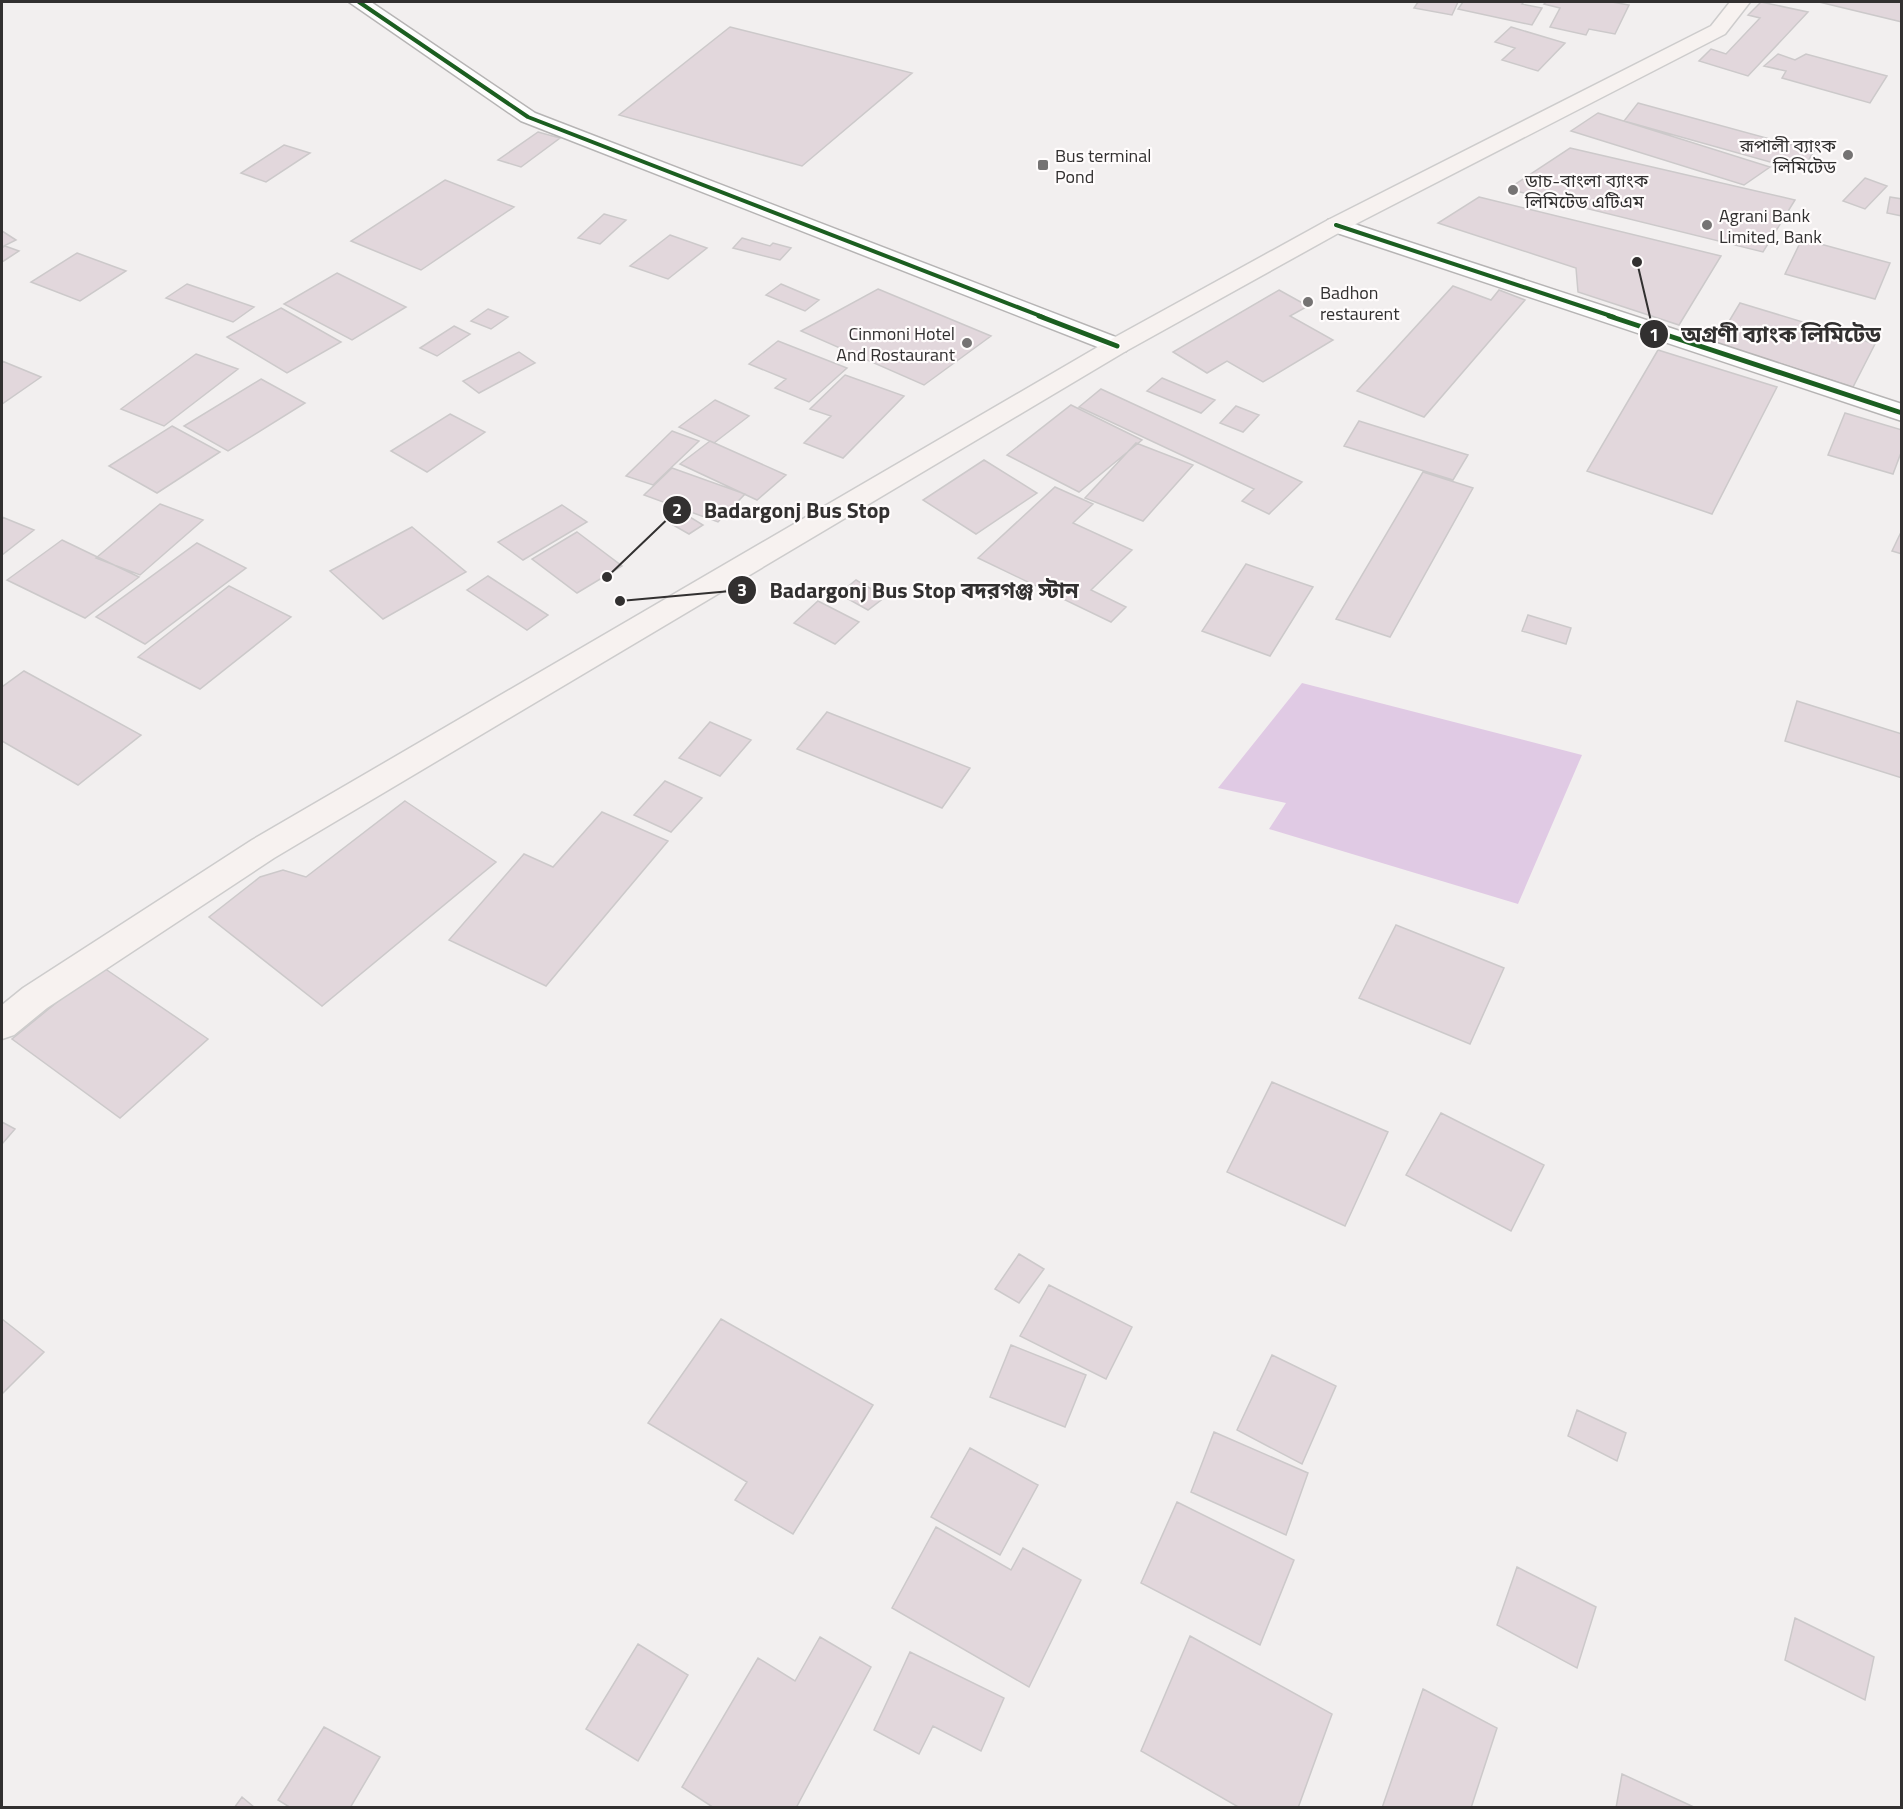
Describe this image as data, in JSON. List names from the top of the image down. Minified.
{"places":{"other":["রূপালী ব্যাংক লিমিটেড","ডাচ-বাংলা ব্যাংক লিমিটেড এটিএম","Agrani Bank Limited, Bank","অগ্রণী ব্যাংক লিমিটেড","Badhon restaurent","Cinmoni Hotel And Rostaurant","Badargonj Bus Stop","Badargonj Bus Stop বদরগঞ্জ স্টান"],"transit":["Bus terminal Pond"]}}
